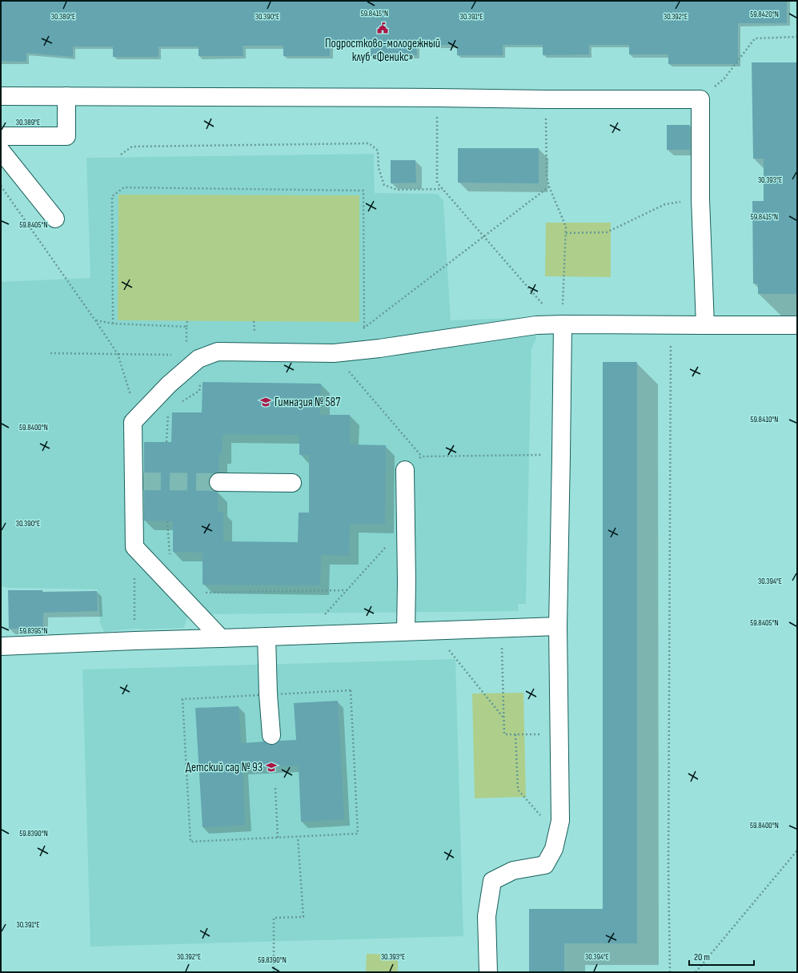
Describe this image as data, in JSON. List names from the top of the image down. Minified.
{"places":{"public building":["Подростково-молодежный клуб «Феникс»"],"school or university":["Гимназия № 587","Детский сад № 93"]},"scale_bar":"20 m","coordinates":["59.8415°N","59.8420°N","30.389°E","30.390°E","30.391°E","30.392°E","30.393°E","59.8405°N","59.8410°N","59.8400°N","30.394°E","59.8395°N","59.8390°N"]}
